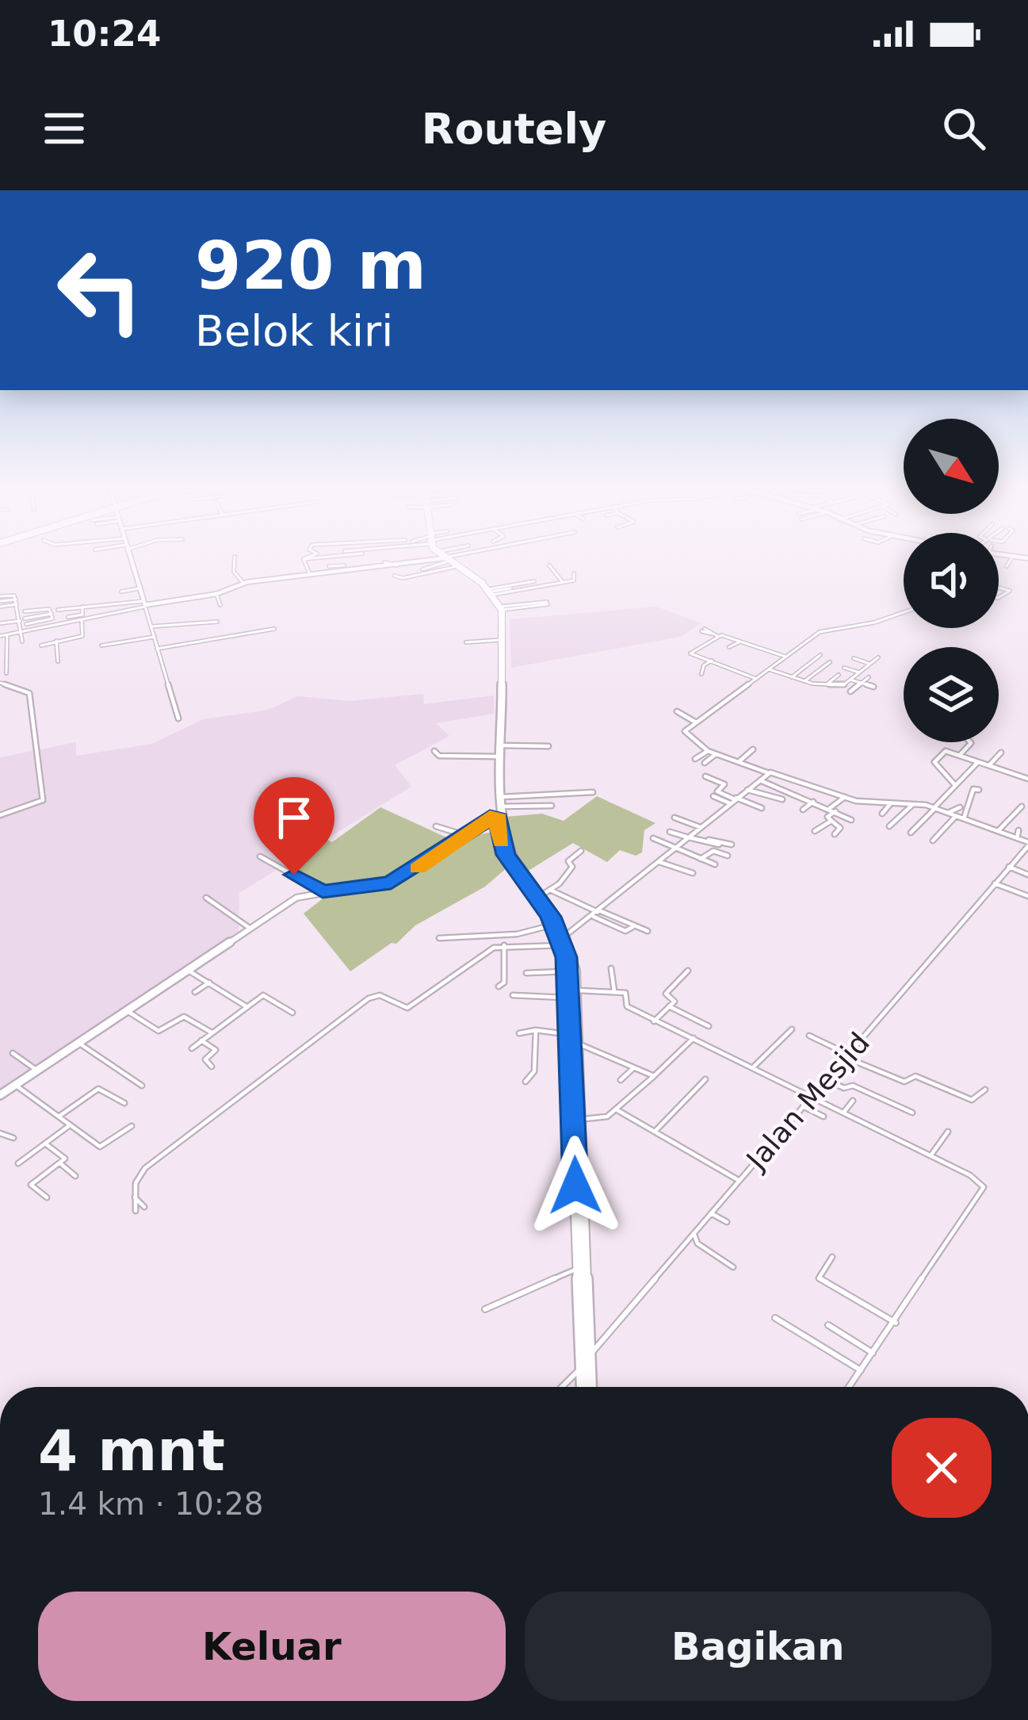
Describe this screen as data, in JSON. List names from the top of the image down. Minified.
{"streets":{"street":["Jalan Mesjid"]},"north":"bottom right","page":{"status":"10:24","header":"Routely","turn":["920 m","Belok kiri"],"heading":["4 mnt","1.4 km · 10:28"],"buttons":["Keluar","Bagikan"]}}
